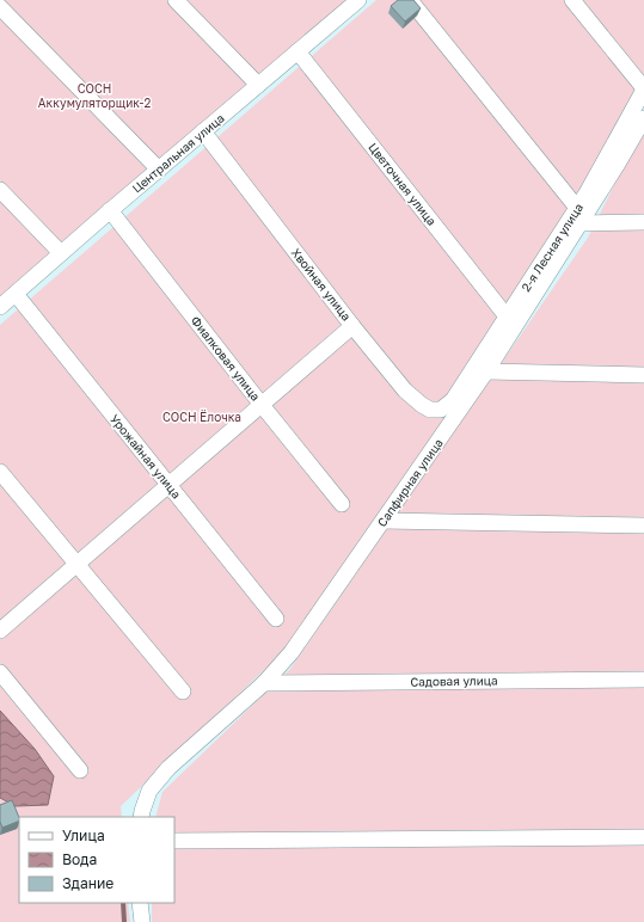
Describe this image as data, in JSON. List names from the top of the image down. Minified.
{"streets":{"street":["Центральная улица","Цветочная улица","2-я Лесная улица","Хвойная улица","Фиалковая улица","Урожайная улица","Сапфирная улица","Садовая улица"]},"crossings":[["Центральная улица","Цветочная улица"],["Центральная улица","Хвойная улица"],["Центральная улица","Фиалковая улица"],["Центральная улица","Урожайная улица"],["Цветочная улица","2-я Лесная улица"],["2-я Лесная улица","Хвойная улица"],["Сапфирная улица","Садовая улица"]],"parks":["СОСН Аккумуляторщик-2","СОСН Ёлочка"],"legend":["Улица","Вода","Здание"]}
